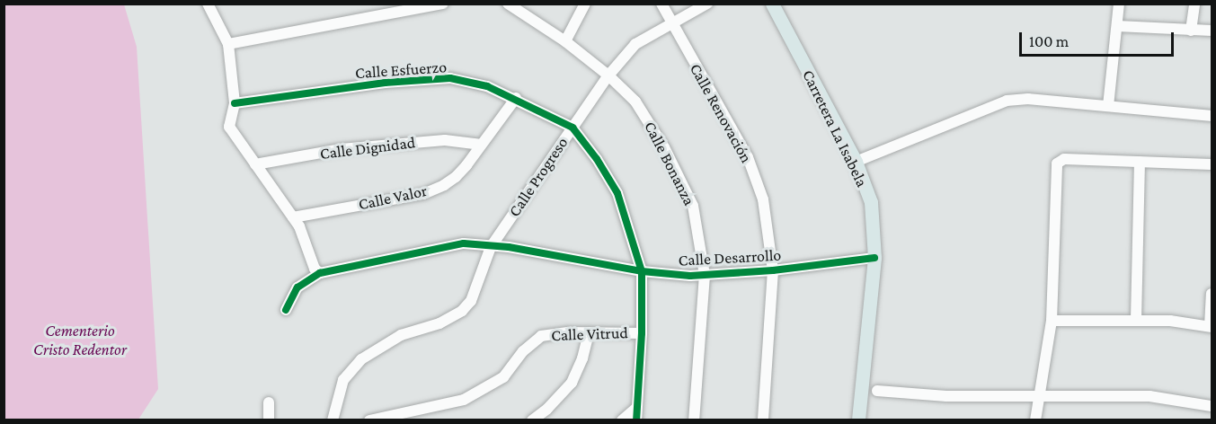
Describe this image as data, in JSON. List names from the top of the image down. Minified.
{"streets":{"main road":["Carretera La Isabela"],"street":["Calle Esfuerzo","Calle Renovación","Calle Dignidad","Calle Bonanza","Calle Progreso","Calle Valor","Calle Desarrollo","Calle Vitrud"]},"crossings":[["Calle Esfuerzo","Calle Progreso"],["Calle Esfuerzo","Calle Valor"],["Calle Esfuerzo","Calle Desarrollo"],["Calle Esfuerzo","Calle Vitrud"],["Calle Renovación","Calle Progreso"],["Calle Renovación","Calle Desarrollo"],["Carretera La Isabela","Calle Desarrollo"],["Calle Dignidad","Calle Valor"],["Calle Bonanza","Calle Progreso"],["Calle Bonanza","Calle Desarrollo"],["Calle Progreso","Calle Desarrollo"]],"parks":["Cementerio Cristo Redentor"],"scale_bar":"100 m"}
